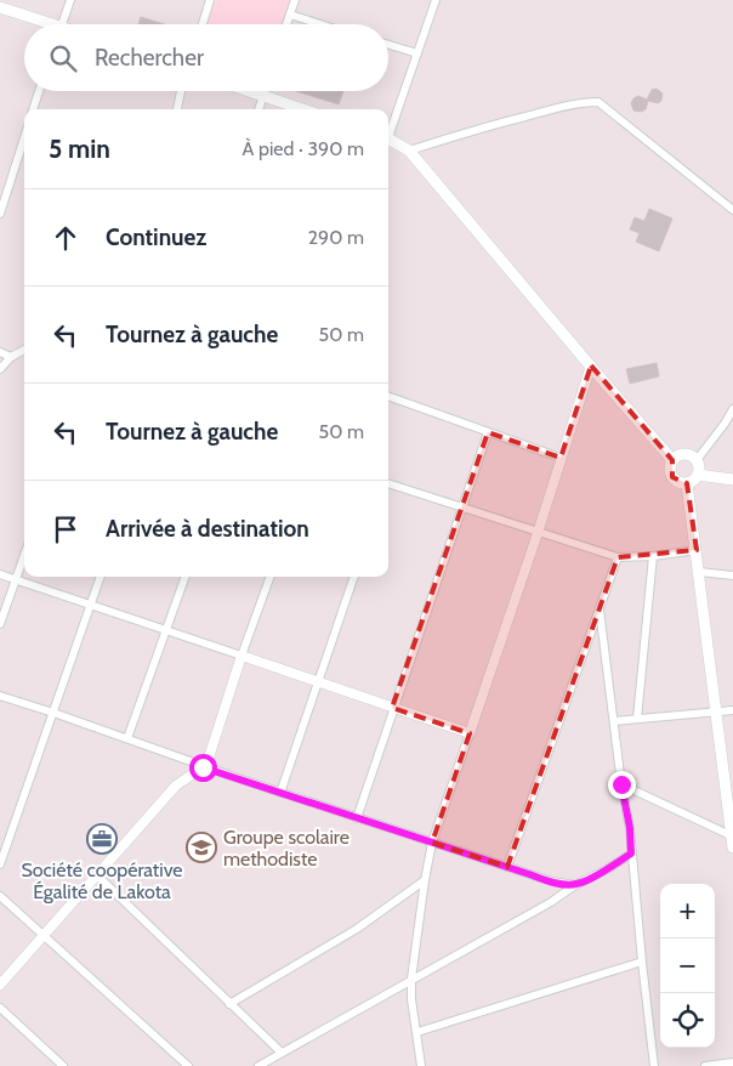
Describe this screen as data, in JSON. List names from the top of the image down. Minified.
{"places":{"office":["Société coopérative Égalité de Lakota"],"school or university":["Groupe scolaire methodiste"]},"page":{"search":"Rechercher","heading":["5 min","À pied · 390 m"],"list":[["Continuez","290 m"],["Tournez à gauche","50 m"],["Tournez à gauche","50 m"],"Arrivée à destination"],"map_buttons":["+","−"]}}
